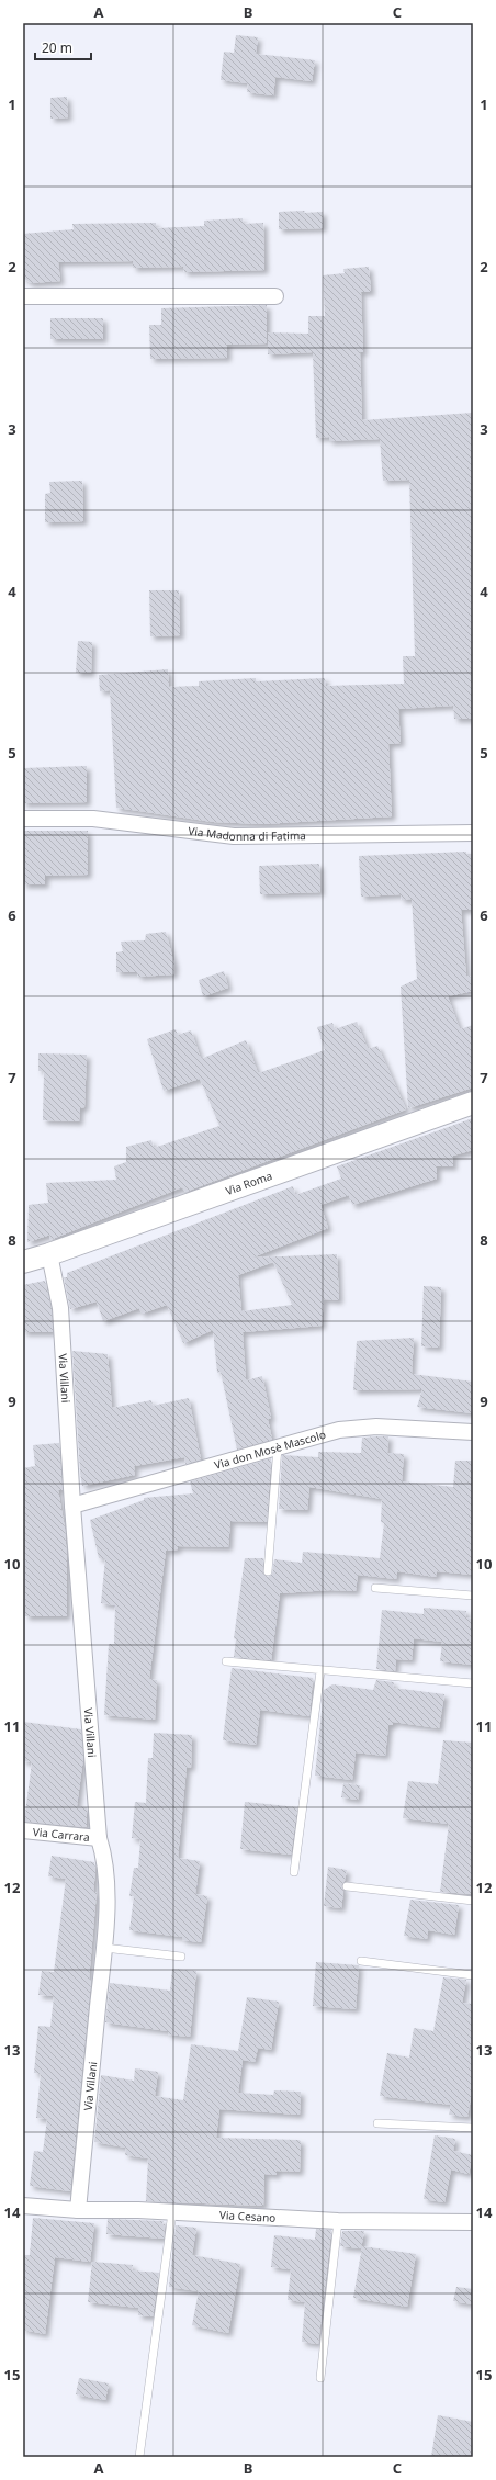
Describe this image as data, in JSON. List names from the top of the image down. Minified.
{"streets":{"main road":["Via Roma"],"street":["Via Madonna di Fatima","Via Villani","Via don Mosè Mascolo","Via Carrara","Via Cesano"]},"crossings":[["Via Roma","Via Villani"],["Via Villani","Via don Mosè Mascolo"],["Via Villani","Via Carrara"],["Via Villani","Via Cesano"]],"scale_bar":"20 m","grid":{"columns":["A","B","C"],"rows":["1","2","3","4","5","6","7","8","9","10","11","12","13","14","15"]}}
